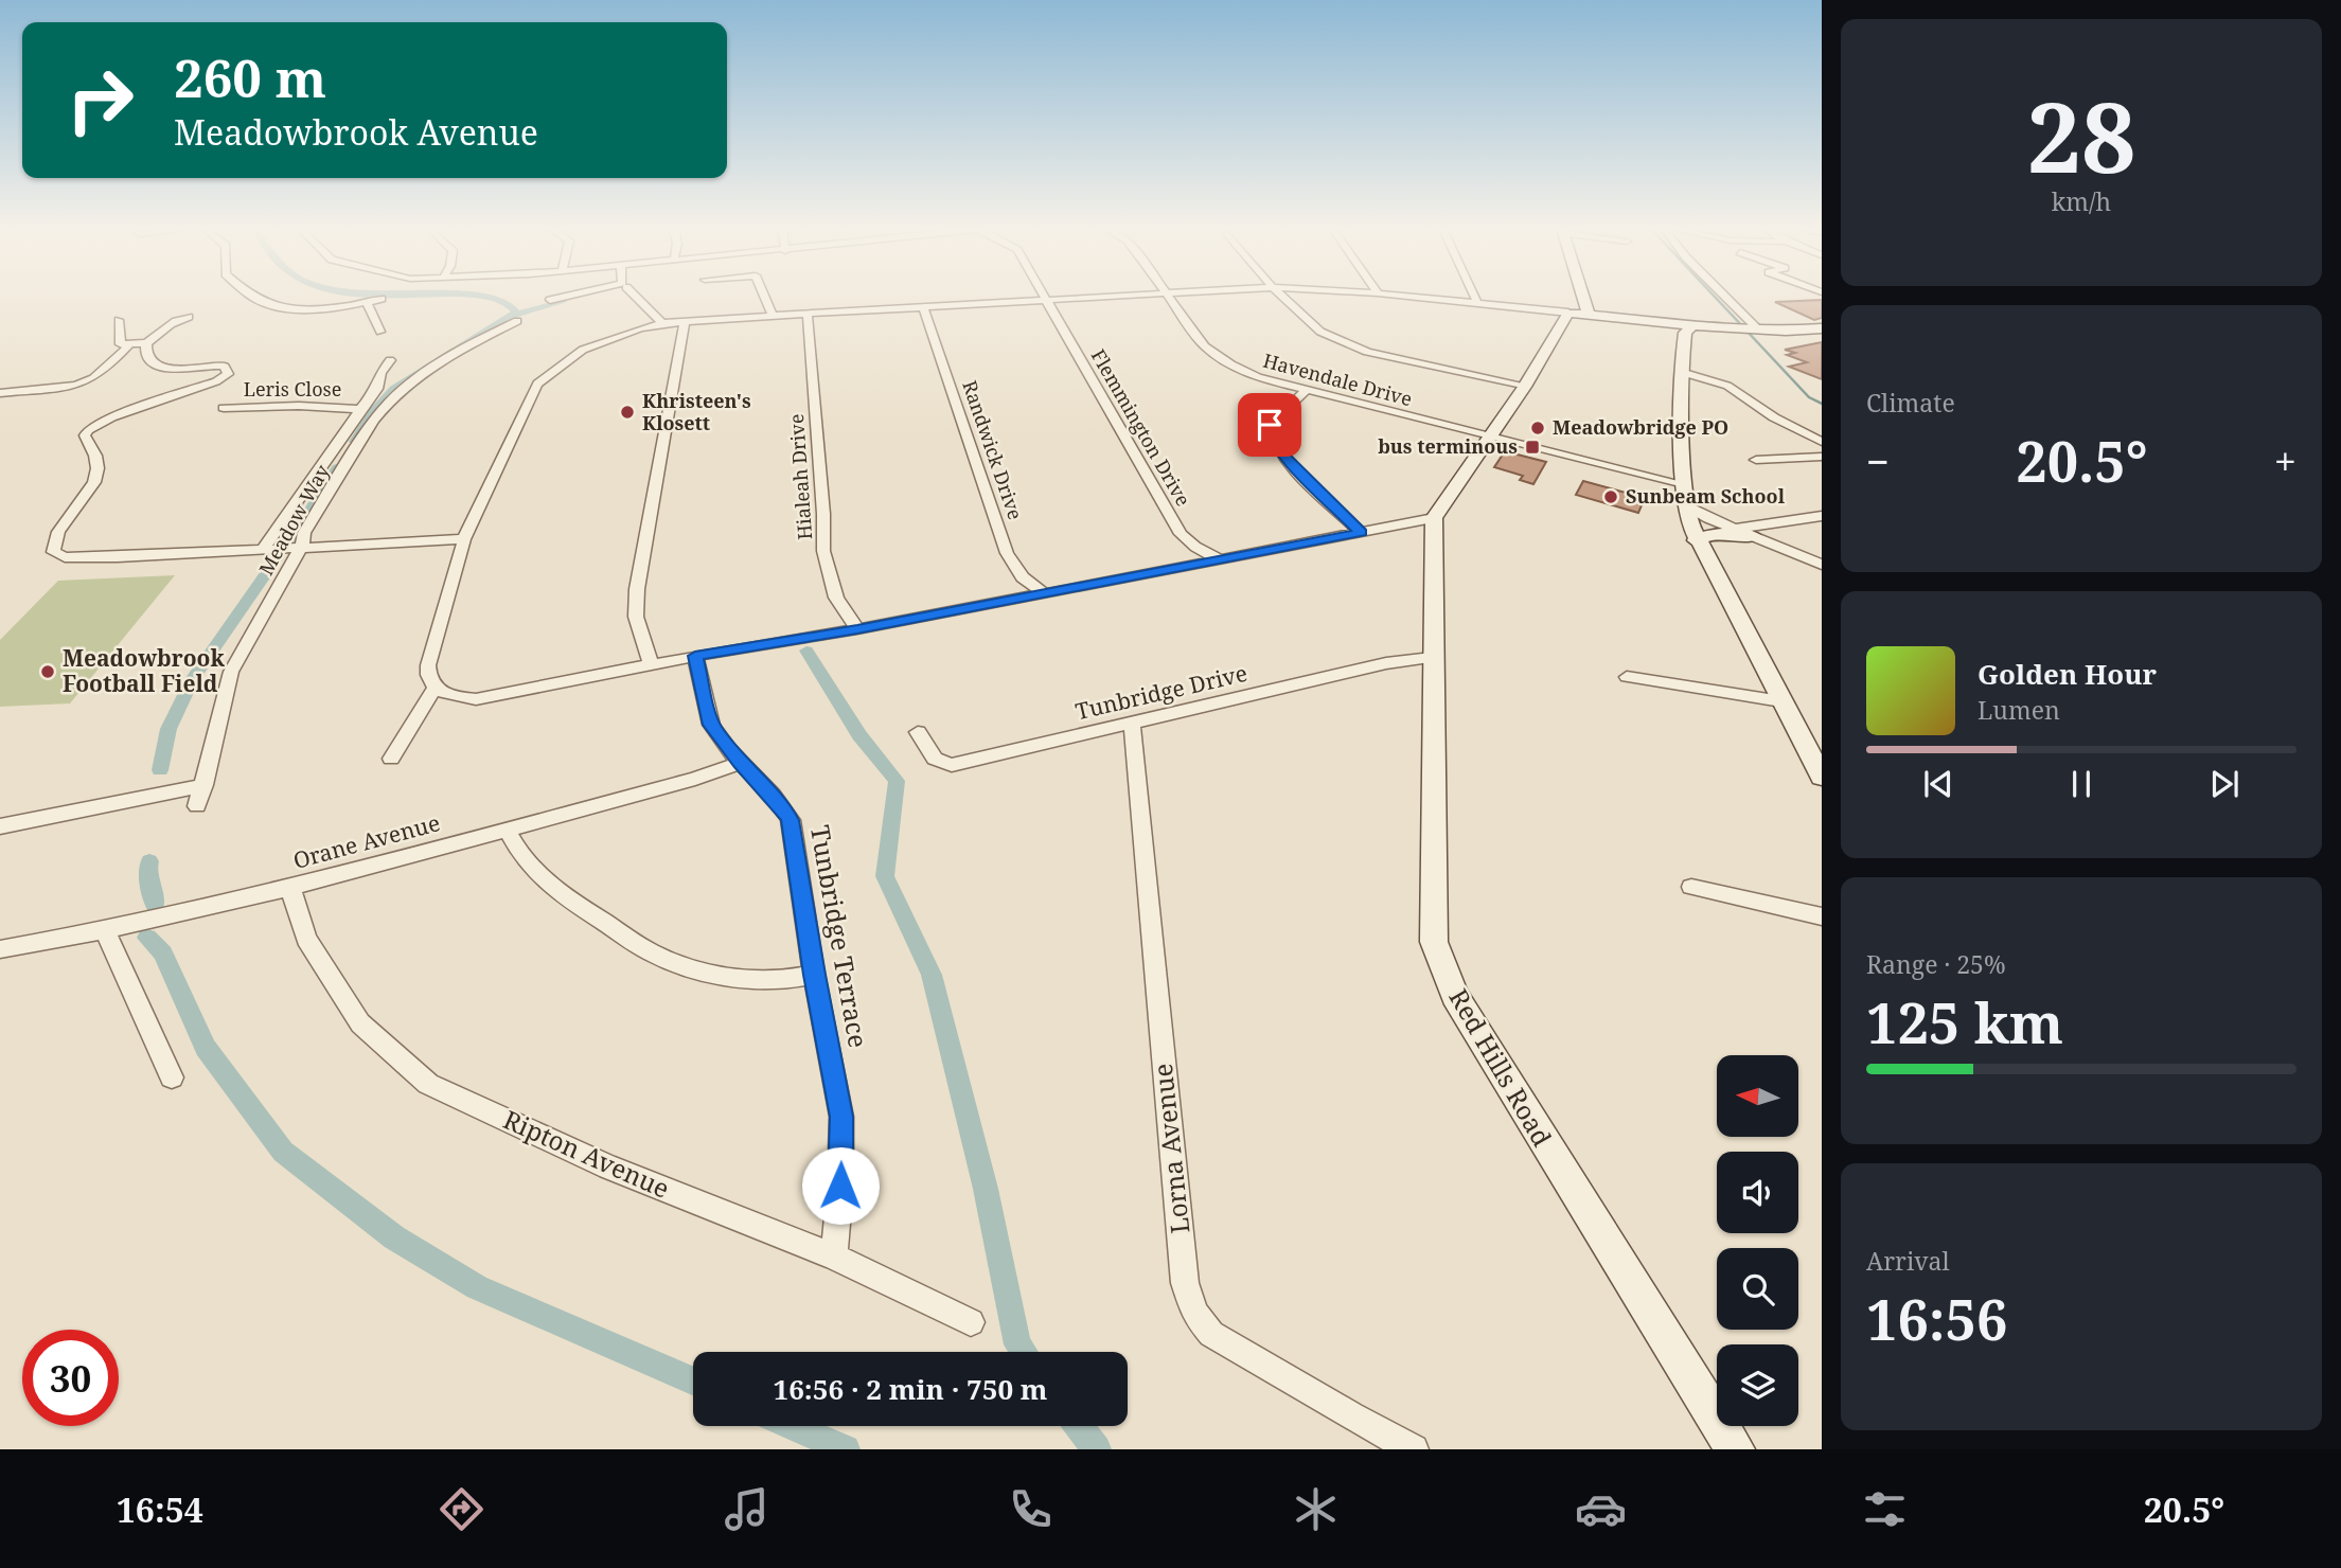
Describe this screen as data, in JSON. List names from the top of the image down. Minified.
{"streets":{"street":["Havendale Drive","Leris Close","Flemmington Drive","Randwick Drive","Hialeah Drive","Meadow Way","Tunbridge Drive","Orane Avenue","Tunbridge Terrace","Red Hills Road","Lorna Avenue","Ripton Avenue"]},"crossings":[["Tunbridge Drive","Red Hills Road"],["Tunbridge Drive","Lorna Avenue"],["Orane Avenue","Tunbridge Terrace"],["Orane Avenue","Ripton Avenue"],["Tunbridge Terrace","Ripton Avenue"]],"places":{"other":["Khristeen's Klosett","Meadowbridge PO","Sunbeam School","Meadowbrook Football Field"],"transit":["bus terminous"]},"north":"left","page":{"tile":[["28","km/h"],"Climate",["Range · 25%","125 km"],["Arrival","16:56"]],"turn":["260 m","Meadowbrook Avenue"],"heat":["−","20.5°","+"],"song":["Golden Hour","Lumen"],"limit":"30","trip":"16:56 · 2 min · 750 m","tabs":["16:54","20.5°"]}}
